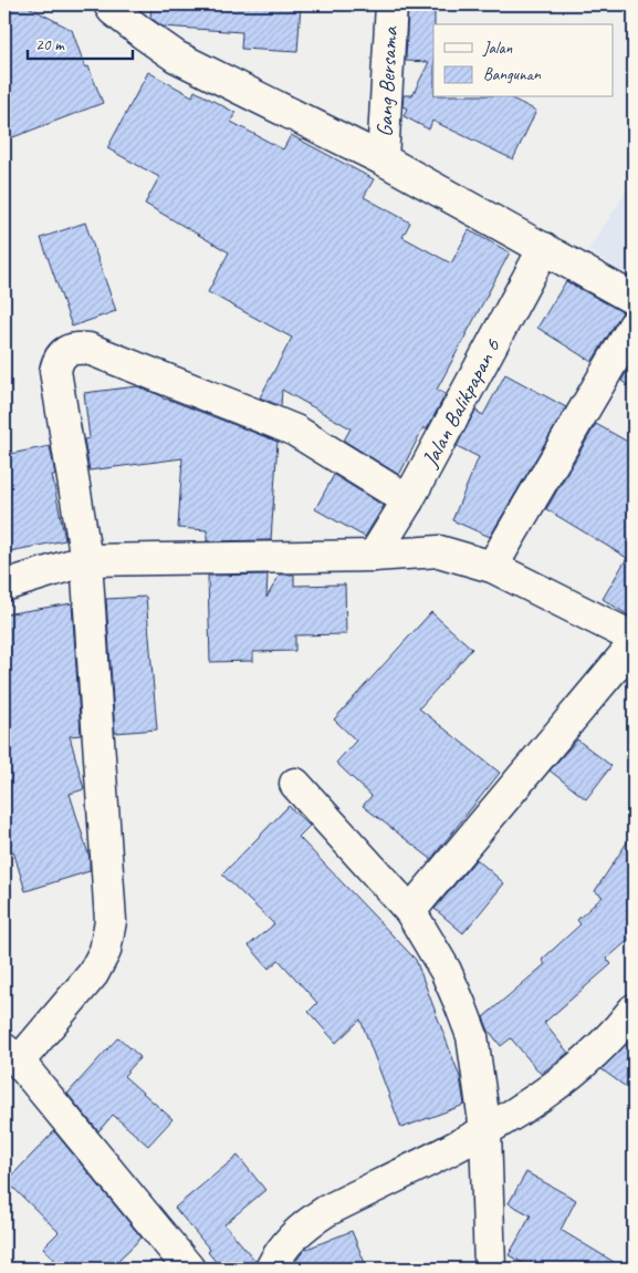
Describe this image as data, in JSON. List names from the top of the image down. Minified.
{"streets":{"street":["Gang Bersama","Jalan Balikpapan 6"]},"legend":["Jalan","Bangunan"],"scale_bar":"20 m"}
